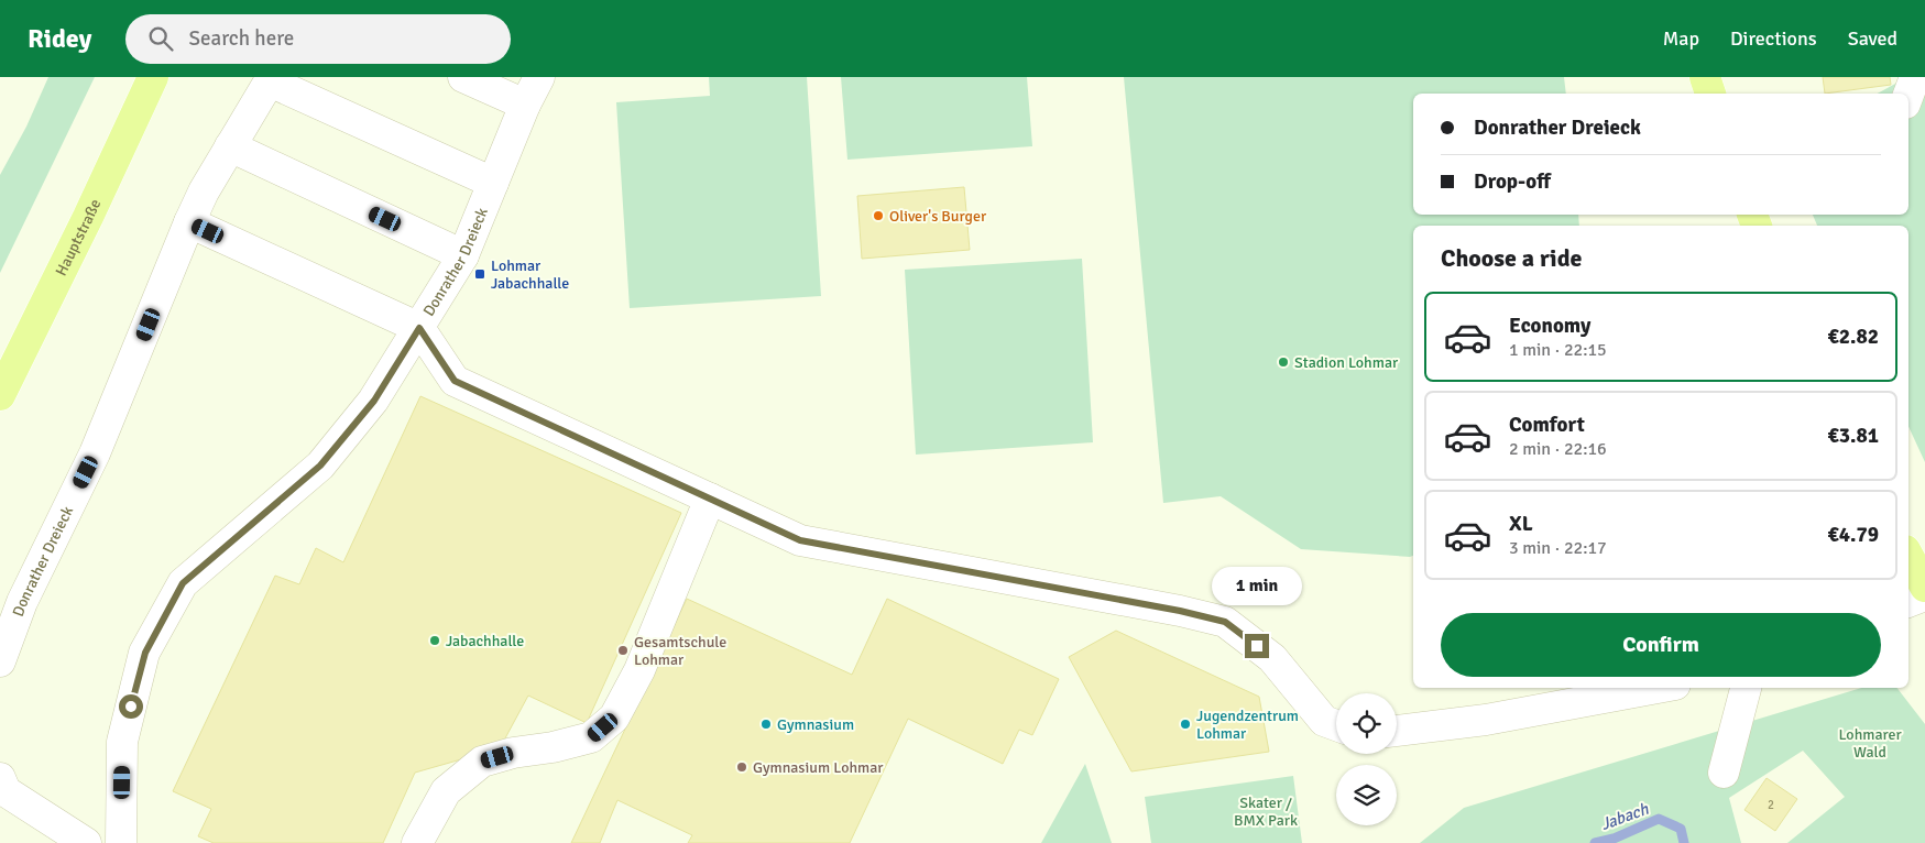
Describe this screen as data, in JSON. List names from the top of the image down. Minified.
{"streets":{"main road":["Hauptstraße"],"street":["Donrather Dreieck"]},"water":["Jabach"],"parks":["Lohmarer Wald","Skater / BMX Park"],"places":{"other":["Oliver's Burger","Stadion Lohmar","Jabachhalle","Gesamtschule Lohmar","Gymnasium","Jugendzentrum Lohmar","Gymnasium Lohmar"],"transit":["Lohmar Jabachhalle"]},"house_numbers":["2"],"page":{"header":"Ridey","search":"Search here","nav":["Map","Directions","Saved"],"banner":["Donrather Dreieck","Drop-off"],"heading":"Choose a ride","list":[{"name":"Economy","note":"1 min · 22:15","value":"€2.82"},{"name":"Comfort","note":"2 min · 22:16","value":"€3.81"},{"name":"XL","note":"3 min · 22:17","value":"€4.79"}],"bubble":"1 min","buttons":"Confirm"}}
